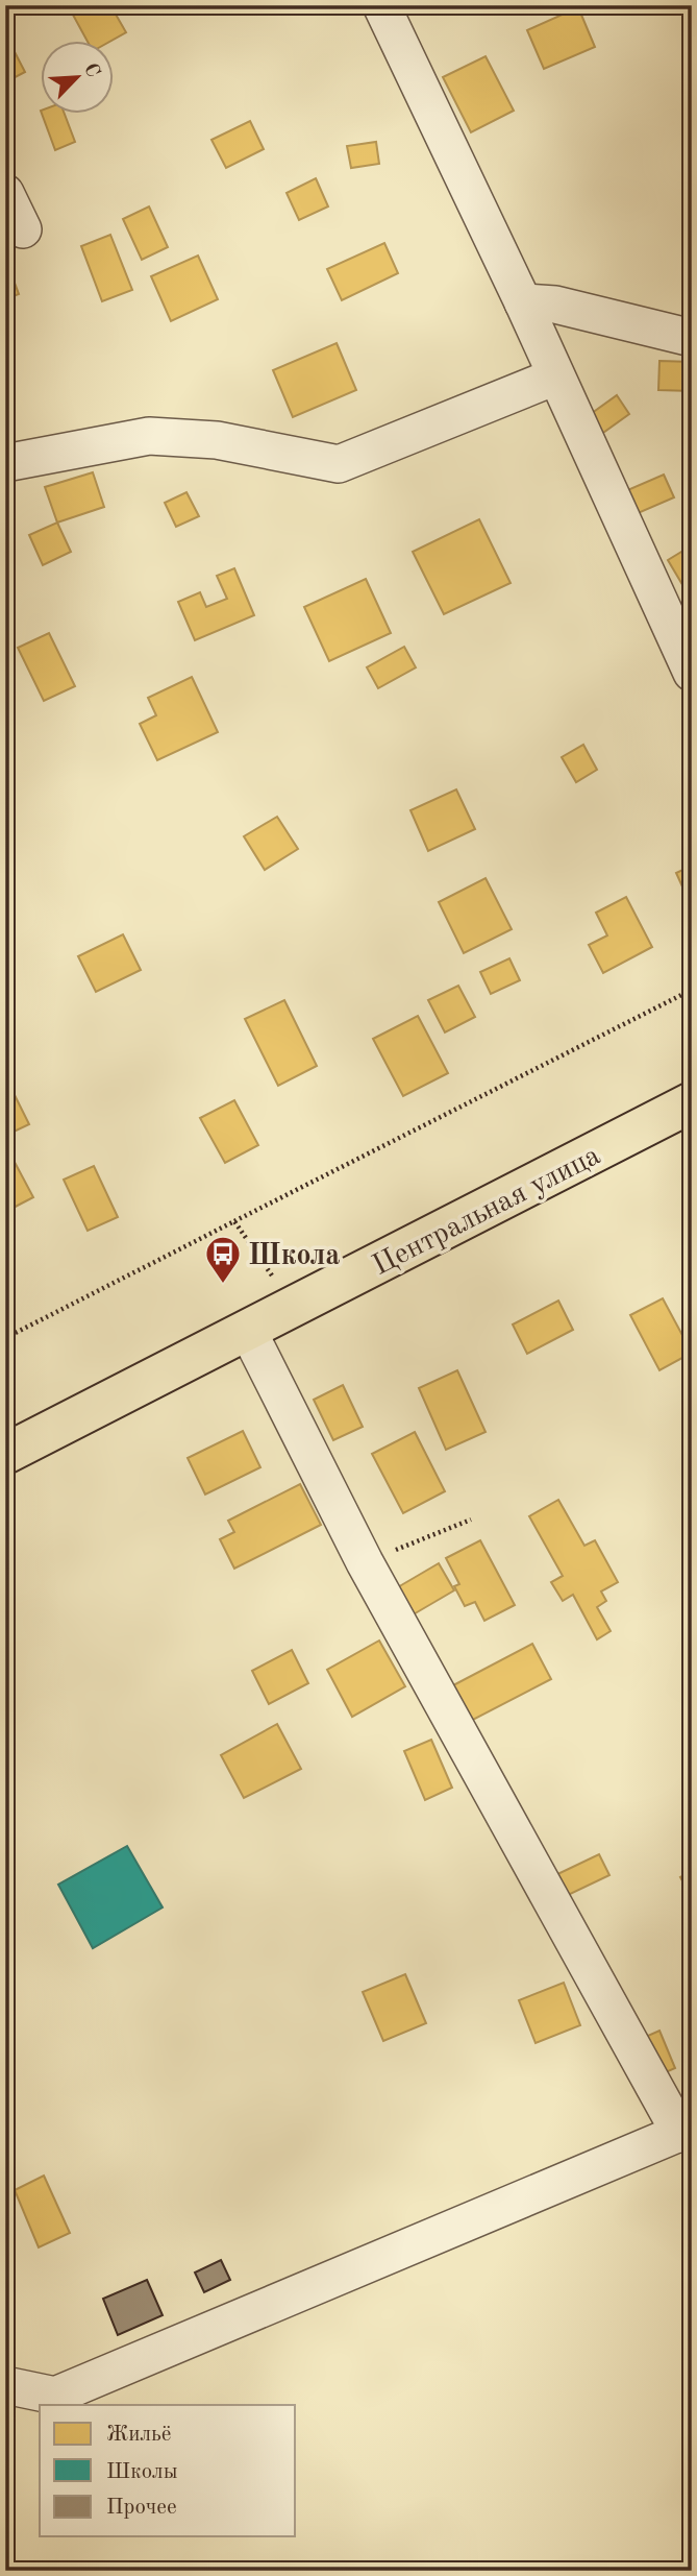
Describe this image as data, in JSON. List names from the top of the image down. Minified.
{"streets":{"main road":["Центральная улица"]},"places":{"bus stop":["Школа"]},"legend":["Жильё","Школы","Прочее"],"north":"top right"}
